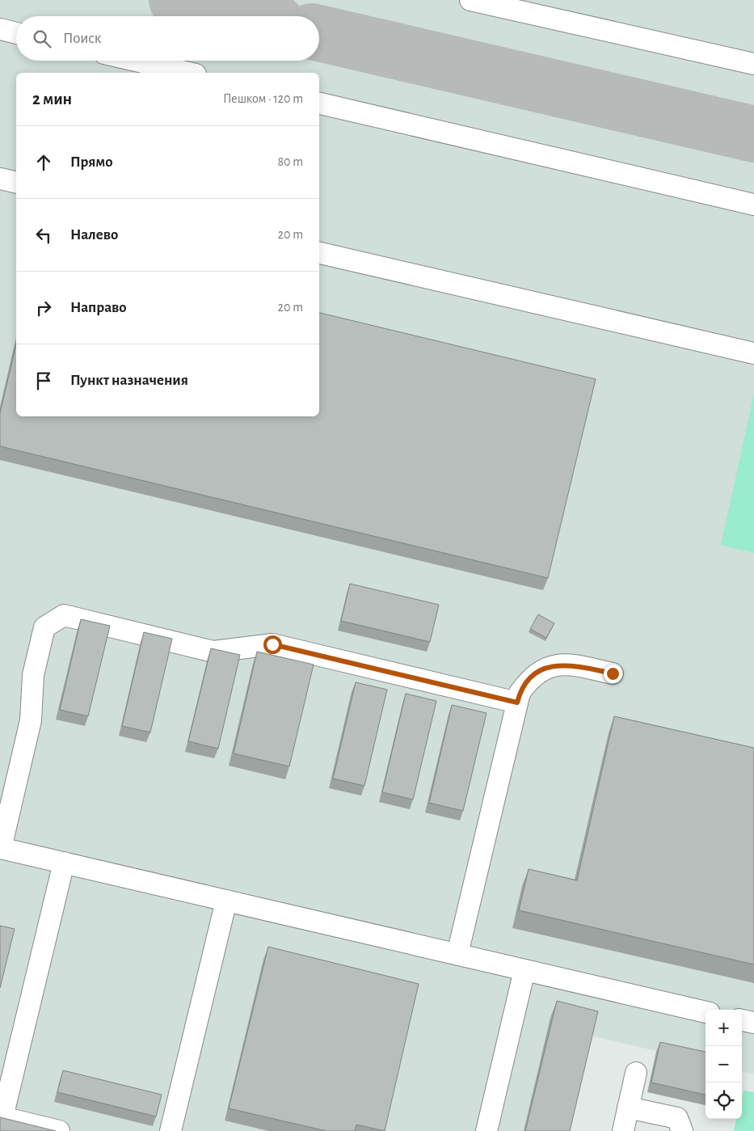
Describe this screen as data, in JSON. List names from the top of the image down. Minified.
{"page":{"search":"Поиск","heading":["2 мин","Пешком · 120 m"],"list":[["Прямо","80 m"],["Налево","20 m"],["Направо","20 m"],"Пункт назначения"],"map_buttons":["+","−"]}}
